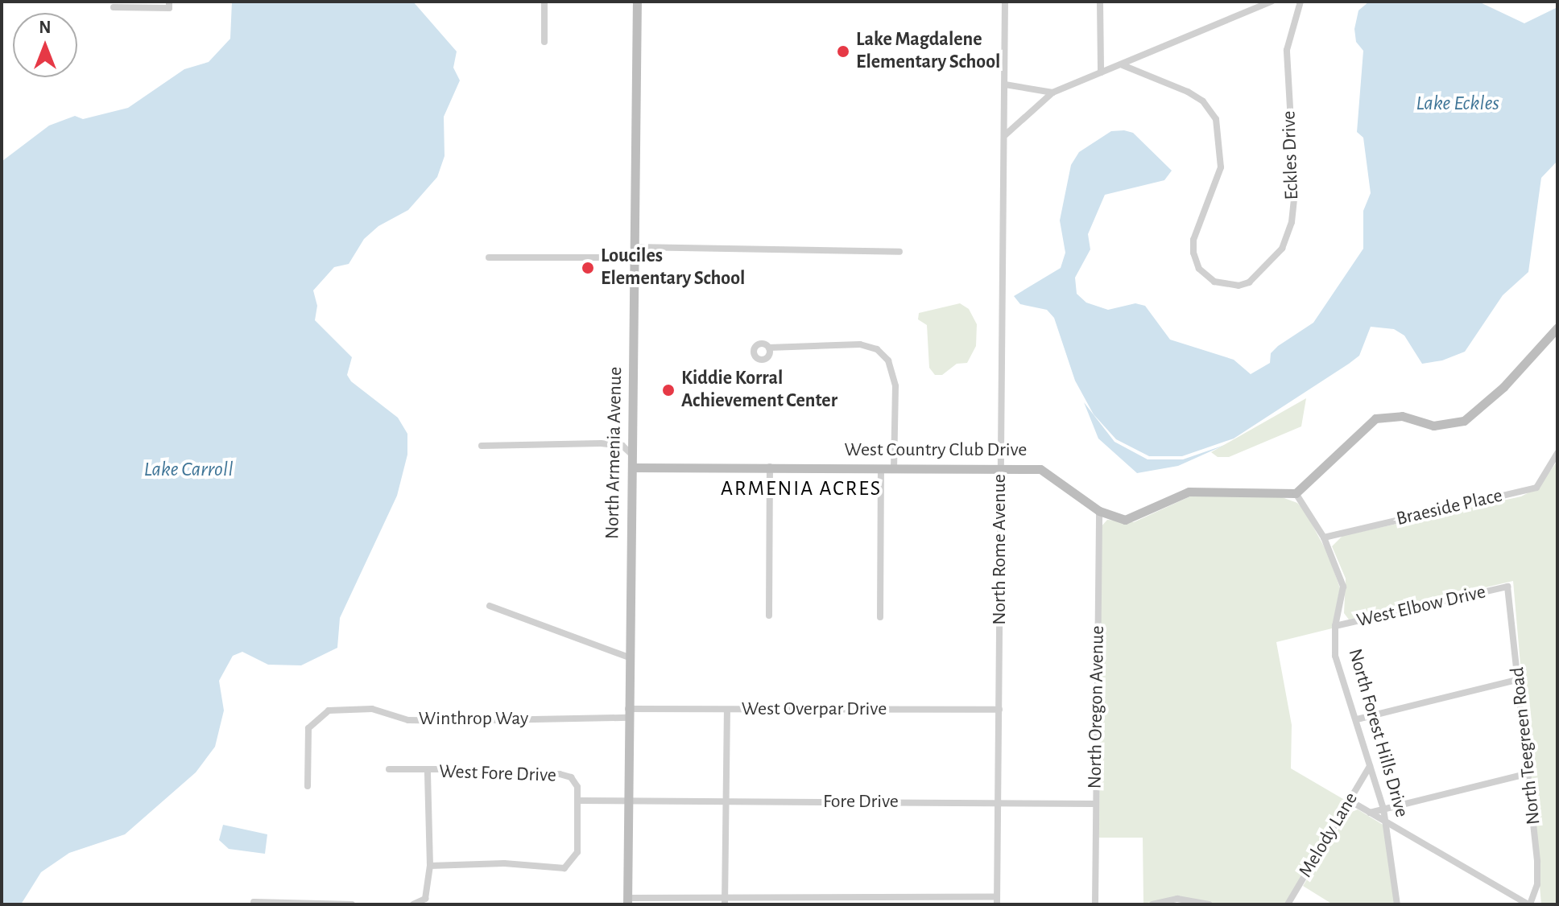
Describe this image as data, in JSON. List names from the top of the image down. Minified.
{"streets":{"street":["Eckles Drive","West Country Club Drive","North Armenia Avenue","Braeside Place","North Rome Avenue","West Elbow Drive","North Oregon Avenue","West Overpar Drive","Winthrop Way","North Forest Hills Drive","North Teegreen Road","West Fore Drive","Fore Drive","Melody Lane"]},"crossings":[["West Country Club Drive","North Armenia Avenue"],["West Country Club Drive","North Rome Avenue"],["West Country Club Drive","North Oregon Avenue"],["West Country Club Drive","North Forest Hills Drive"],["North Armenia Avenue","West Overpar Drive"],["North Armenia Avenue","Winthrop Way"],["North Armenia Avenue","West Fore Drive"],["North Armenia Avenue","Fore Drive"],["Braeside Place","North Forest Hills Drive"],["North Rome Avenue","West Overpar Drive"],["North Rome Avenue","Fore Drive"],["West Elbow Drive","North Forest Hills Drive"],["West Elbow Drive","North Teegreen Road"],["North Oregon Avenue","Fore Drive"],["West Overpar Drive","Winthrop Way"],["North Forest Hills Drive","Melody Lane"],["West Fore Drive","Fore Drive"]],"districts":["ARMENIA ACRES"],"water":["Lake Eckles","Lake Carroll"],"places":["Lake Magdalene Elementary School","Louciles Elementary School","Kiddie Korral Achievement Center"],"north":"top"}
